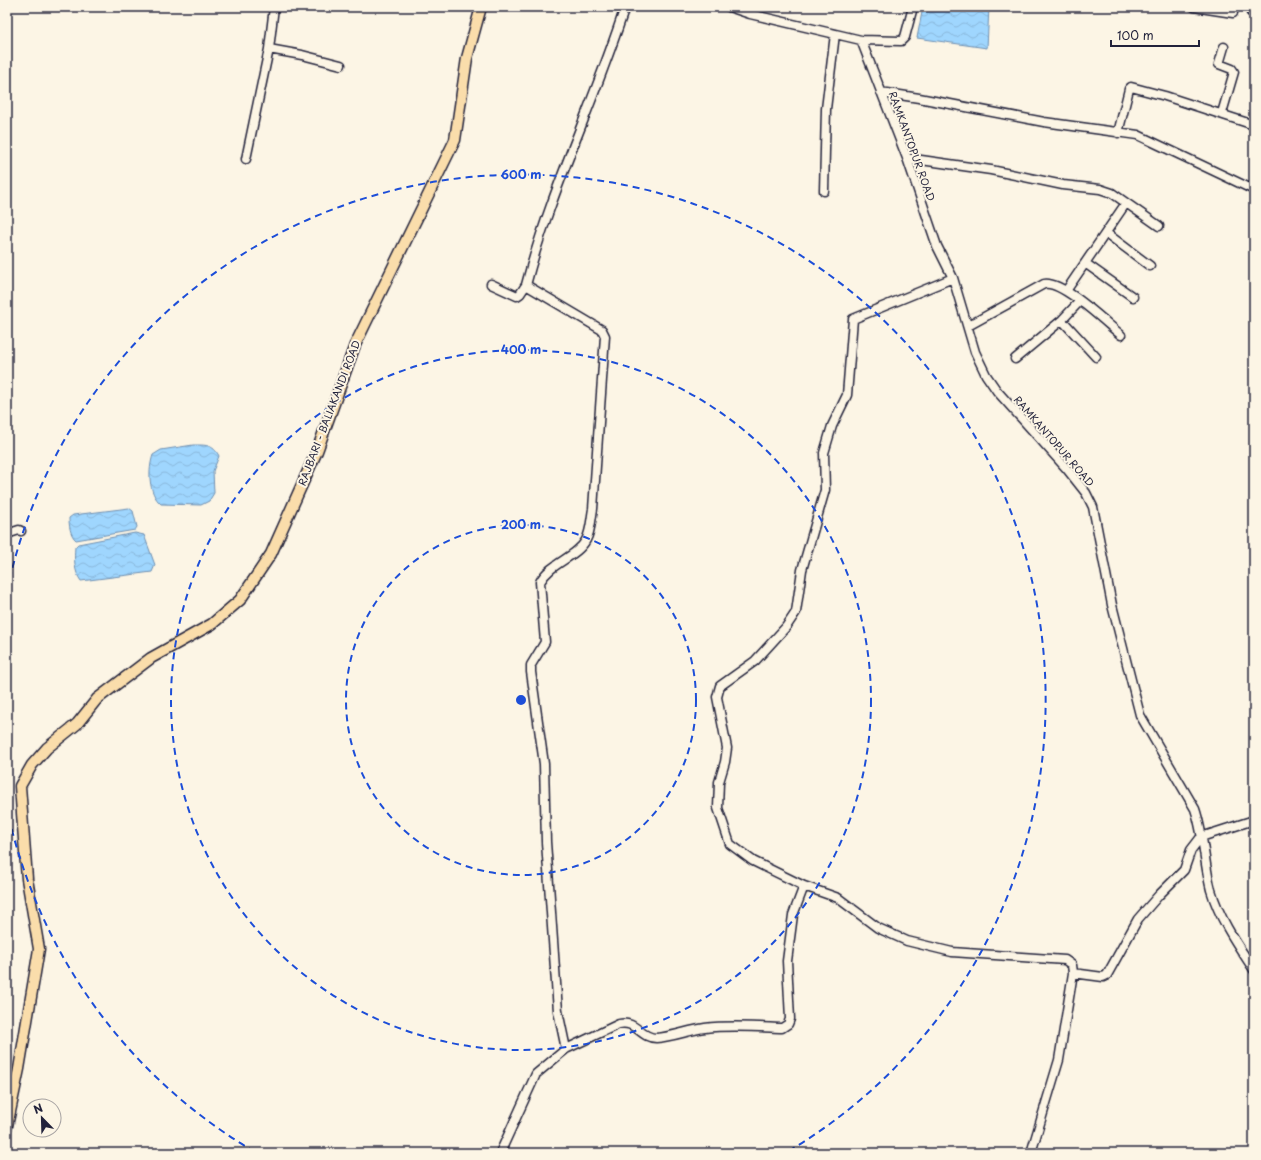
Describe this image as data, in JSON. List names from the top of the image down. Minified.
{"streets":{"main road":["RAJBARI - BALIAKANDI ROAD"],"street":["RAMKANTOPUR ROAD"]},"scale_bar":"100 m","north":"top left","rings":["600 m","400 m","200 m"]}
